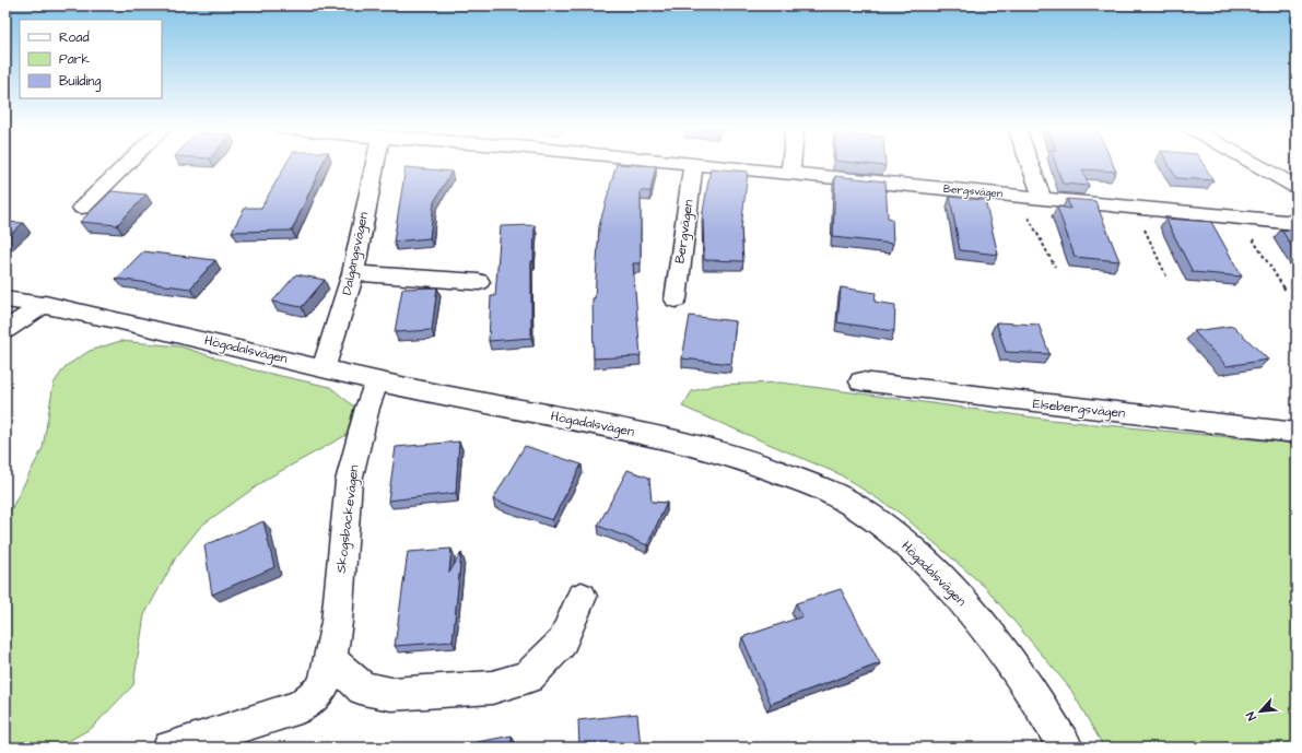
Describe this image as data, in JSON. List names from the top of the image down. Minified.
{"streets":{"street":["Bergsvägen","Bergvägen","Dalgångsvägen","Högadalsvägen","Elsebergsvägen","Skogsbackevägen"]},"crossings":[["Bergsvägen","Bergvägen"],["Dalgångsvägen","Högadalsvägen"],["Högadalsvägen","Skogsbackevägen"]],"legend":["Road","Park","Building"],"north":"bottom left"}
